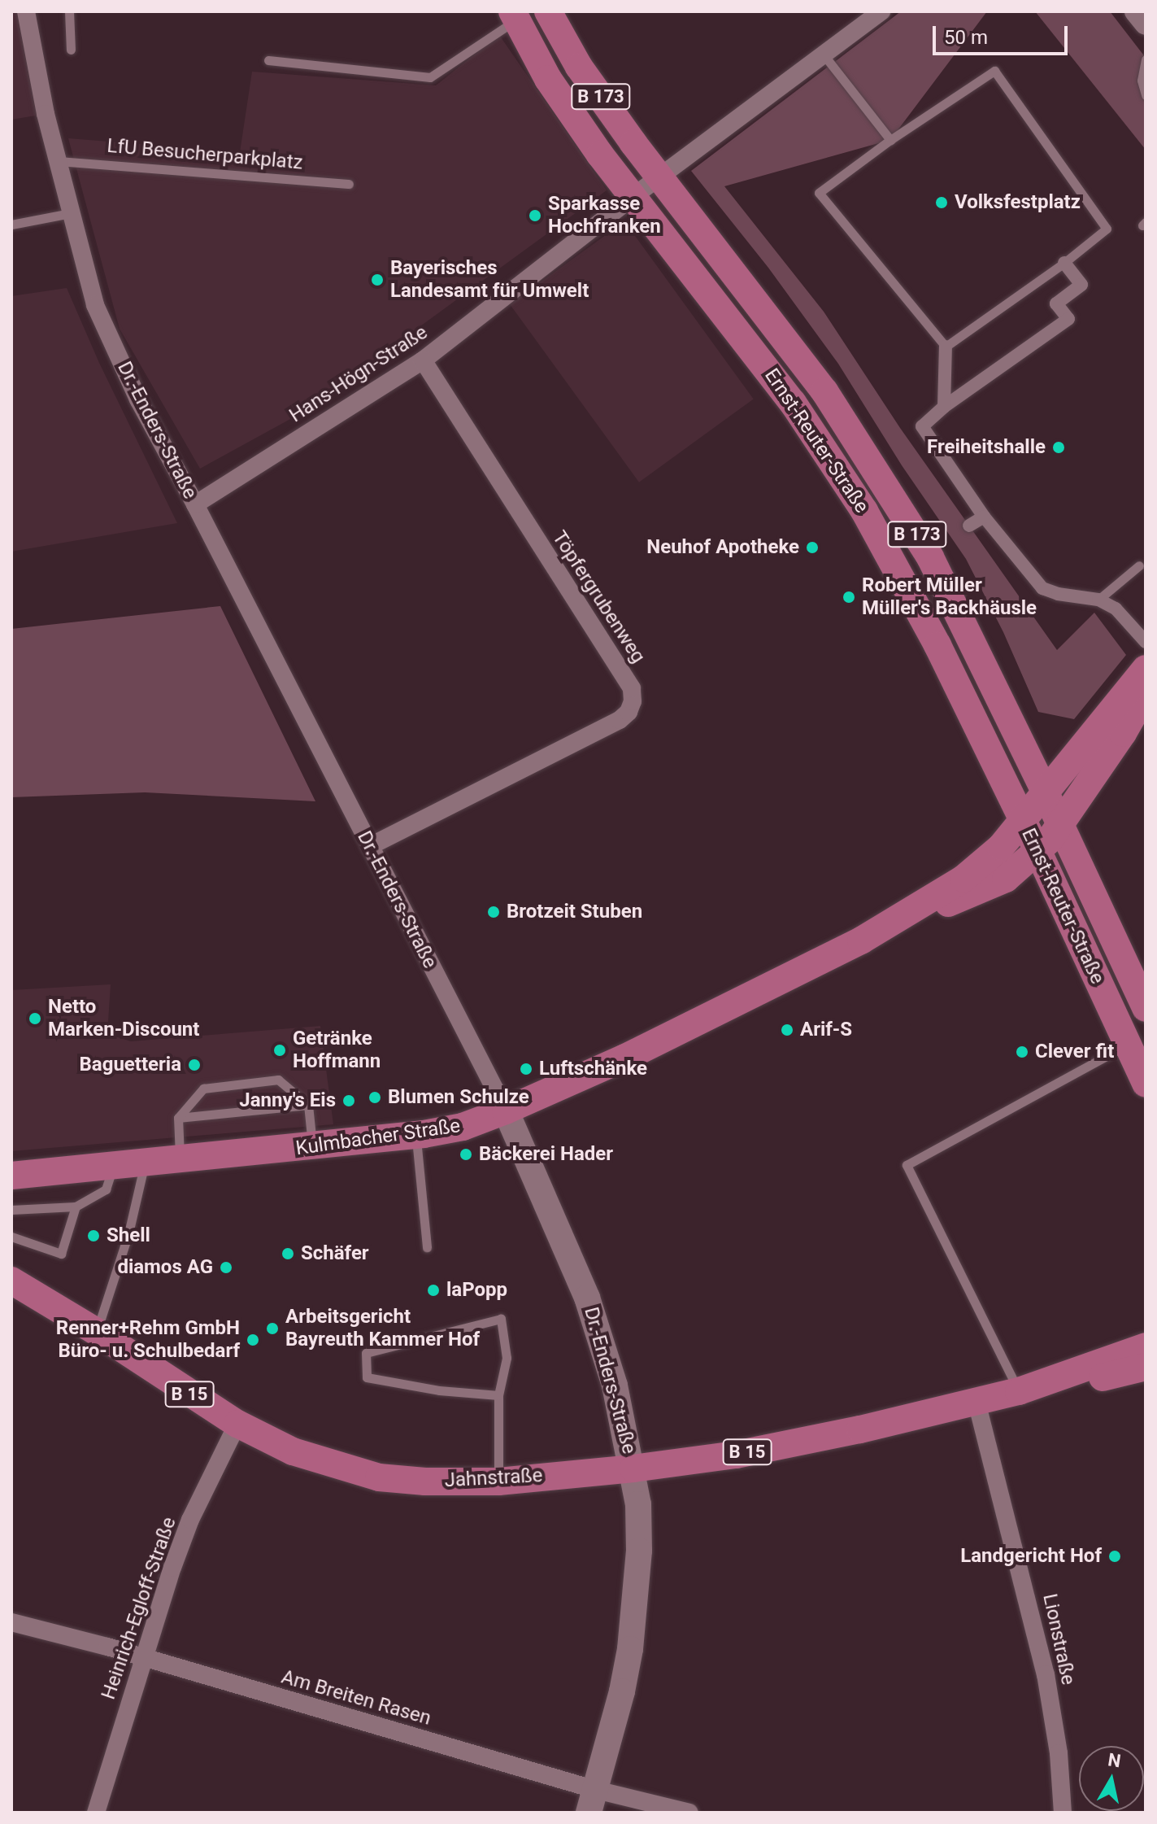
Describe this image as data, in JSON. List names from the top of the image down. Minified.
{"streets":{"main road":["B 173","Dr.-Enders-Straße","Ernst-Reuter-Straße","Kulmbacher Straße","B 15","Jahnstraße"],"street":["Hans-Högn-Straße","Töpfergrubenweg","Heinrich-Egloff-Straße","Lionstraße","Am Breiten Rasen"],"lane":["LfU Besucherparkplatz"]},"crossings":[["LfU Besucherparkplatz","Dr.-Enders-Straße"],["Hans-Högn-Straße","Dr.-Enders-Straße"],["Hans-Högn-Straße","Ernst-Reuter-Straße"],["Hans-Högn-Straße","Töpfergrubenweg"],["Dr.-Enders-Straße","Töpfergrubenweg"],["Dr.-Enders-Straße","Kulmbacher Straße"],["Dr.-Enders-Straße","Jahnstraße"],["Dr.-Enders-Straße","Am Breiten Rasen"],["Ernst-Reuter-Straße","Kulmbacher Straße"],["Jahnstraße","Heinrich-Egloff-Straße"],["Jahnstraße","Lionstraße"],["Heinrich-Egloff-Straße","Am Breiten Rasen"]],"places":["Volksfestplatz","Sparkasse Hochfranken","Bayerisches Landesamt für Umwelt","Freiheitshalle","Neuhof Apotheke","Robert Müller Müller's Backhäusle","Brotzeit Stuben","Netto Marken-Discount","Arif-S","Getränke Hoffmann","Clever fit","Baguetteria","Luftschänke","Blumen Schulze","Janny's Eis","Bäckerei Hader","Shell","Schäfer","diamos AG","laPopp","Arbeitsgericht Bayreuth Kammer Hof","Renner+Rehm GmbH Büro- u. Schulbedarf","Landgericht Hof"],"scale_bar":"50 m","north":"top"}
